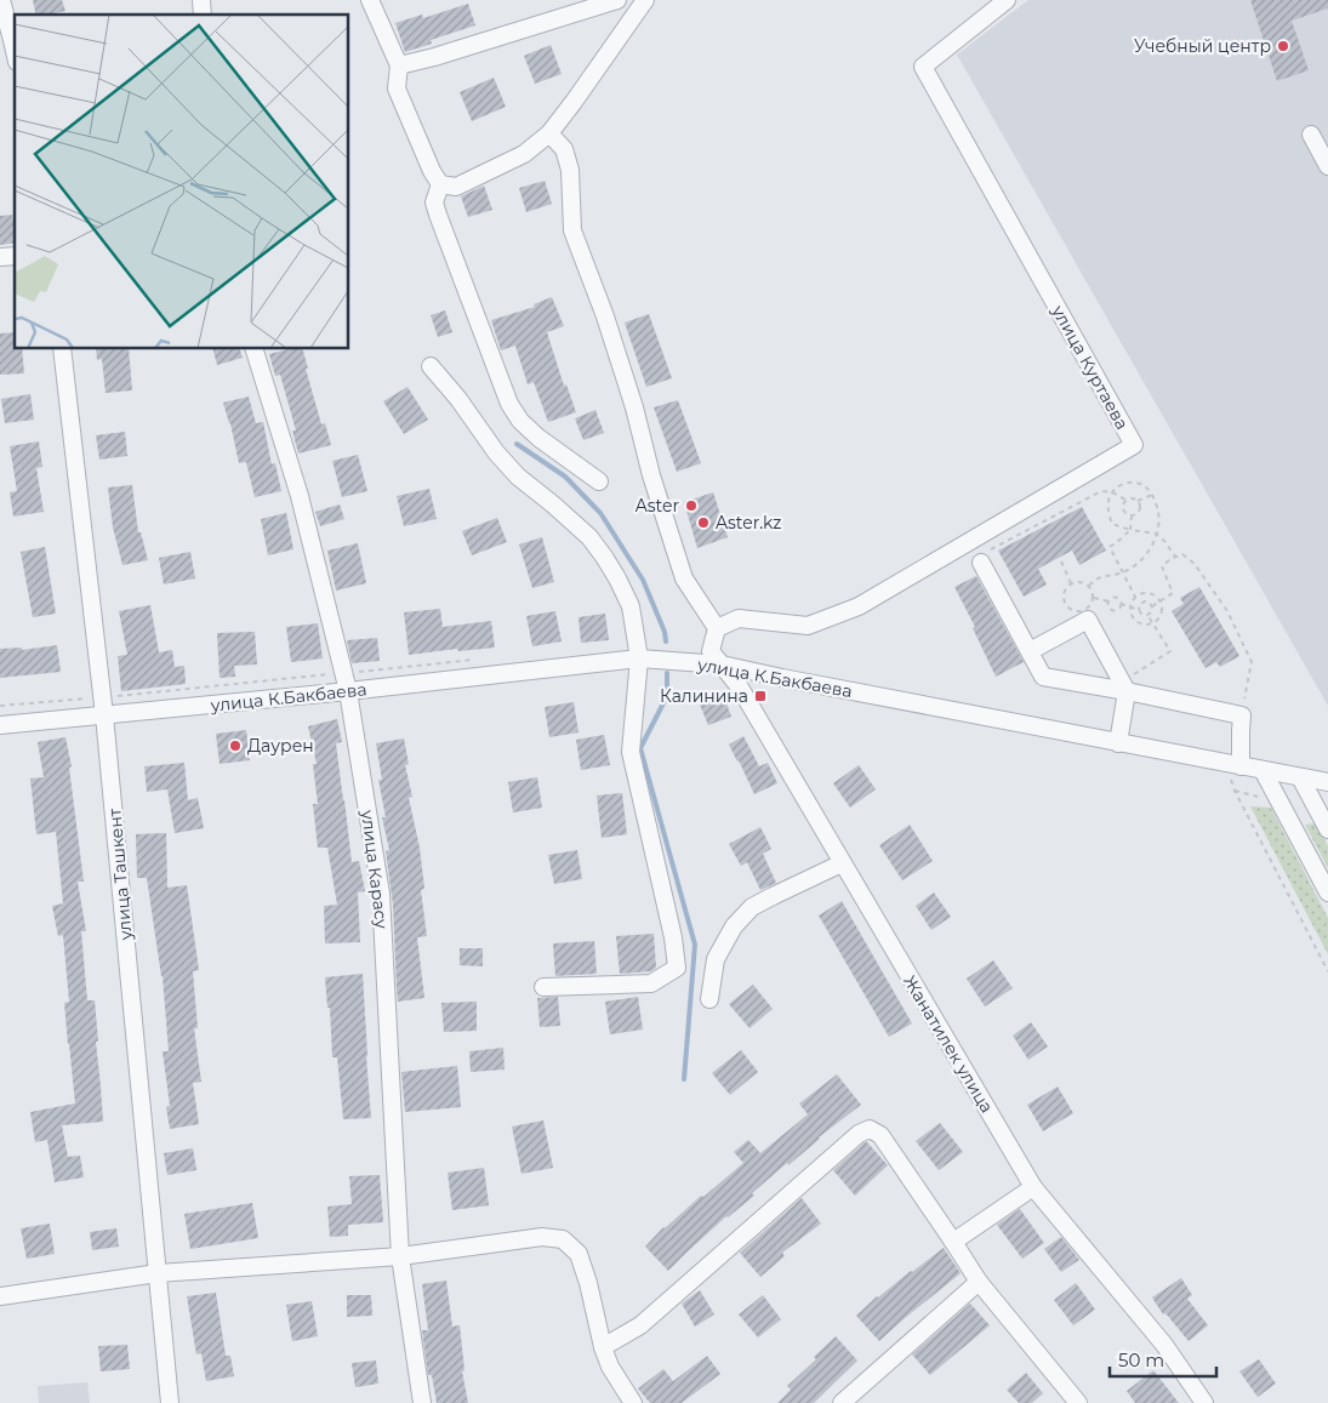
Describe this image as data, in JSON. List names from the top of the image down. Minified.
{"streets":{"street":["улица Куртаева","улица К.Бакбаева","улица Карасу","улица Ташкент","Жанатилек улица"]},"crossings":[["улица К.Бакбаева","улица Карасу"],["улица К.Бакбаева","улица Ташкент"],["улица К.Бакбаева","Жанатилек улица"]],"places":{"other":["Учебный центр","Aster","Aster.kz","Даурен"],"transit":["Калинина"]},"scale_bar":"50 m"}
